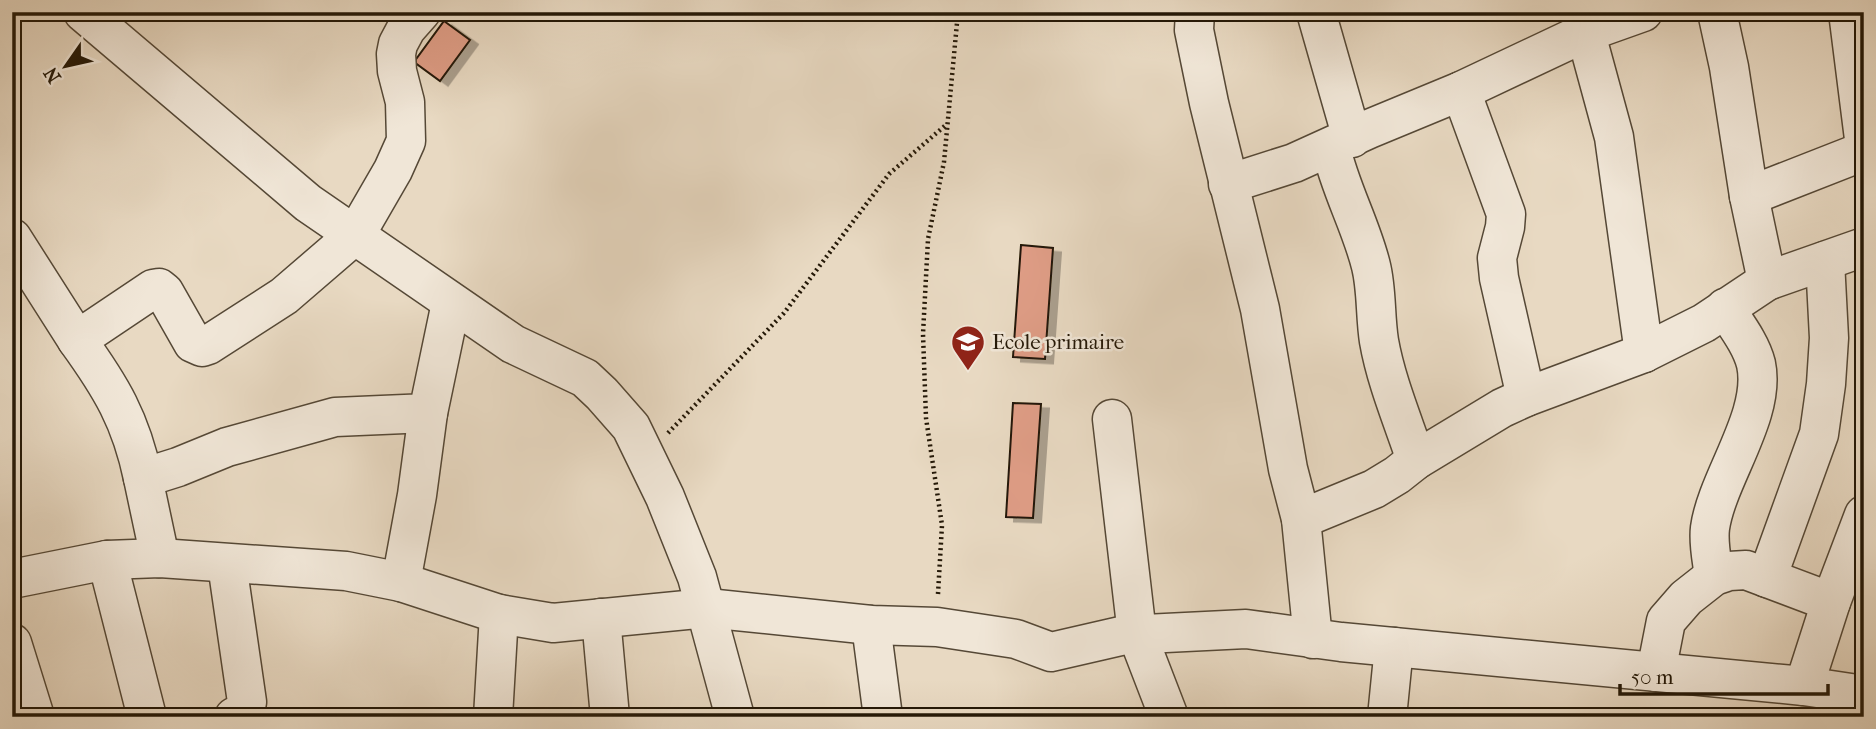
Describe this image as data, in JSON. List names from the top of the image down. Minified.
{"places":{"school or university":["Ecole primaire"]},"scale_bar":"50 m","north":"bottom left"}
